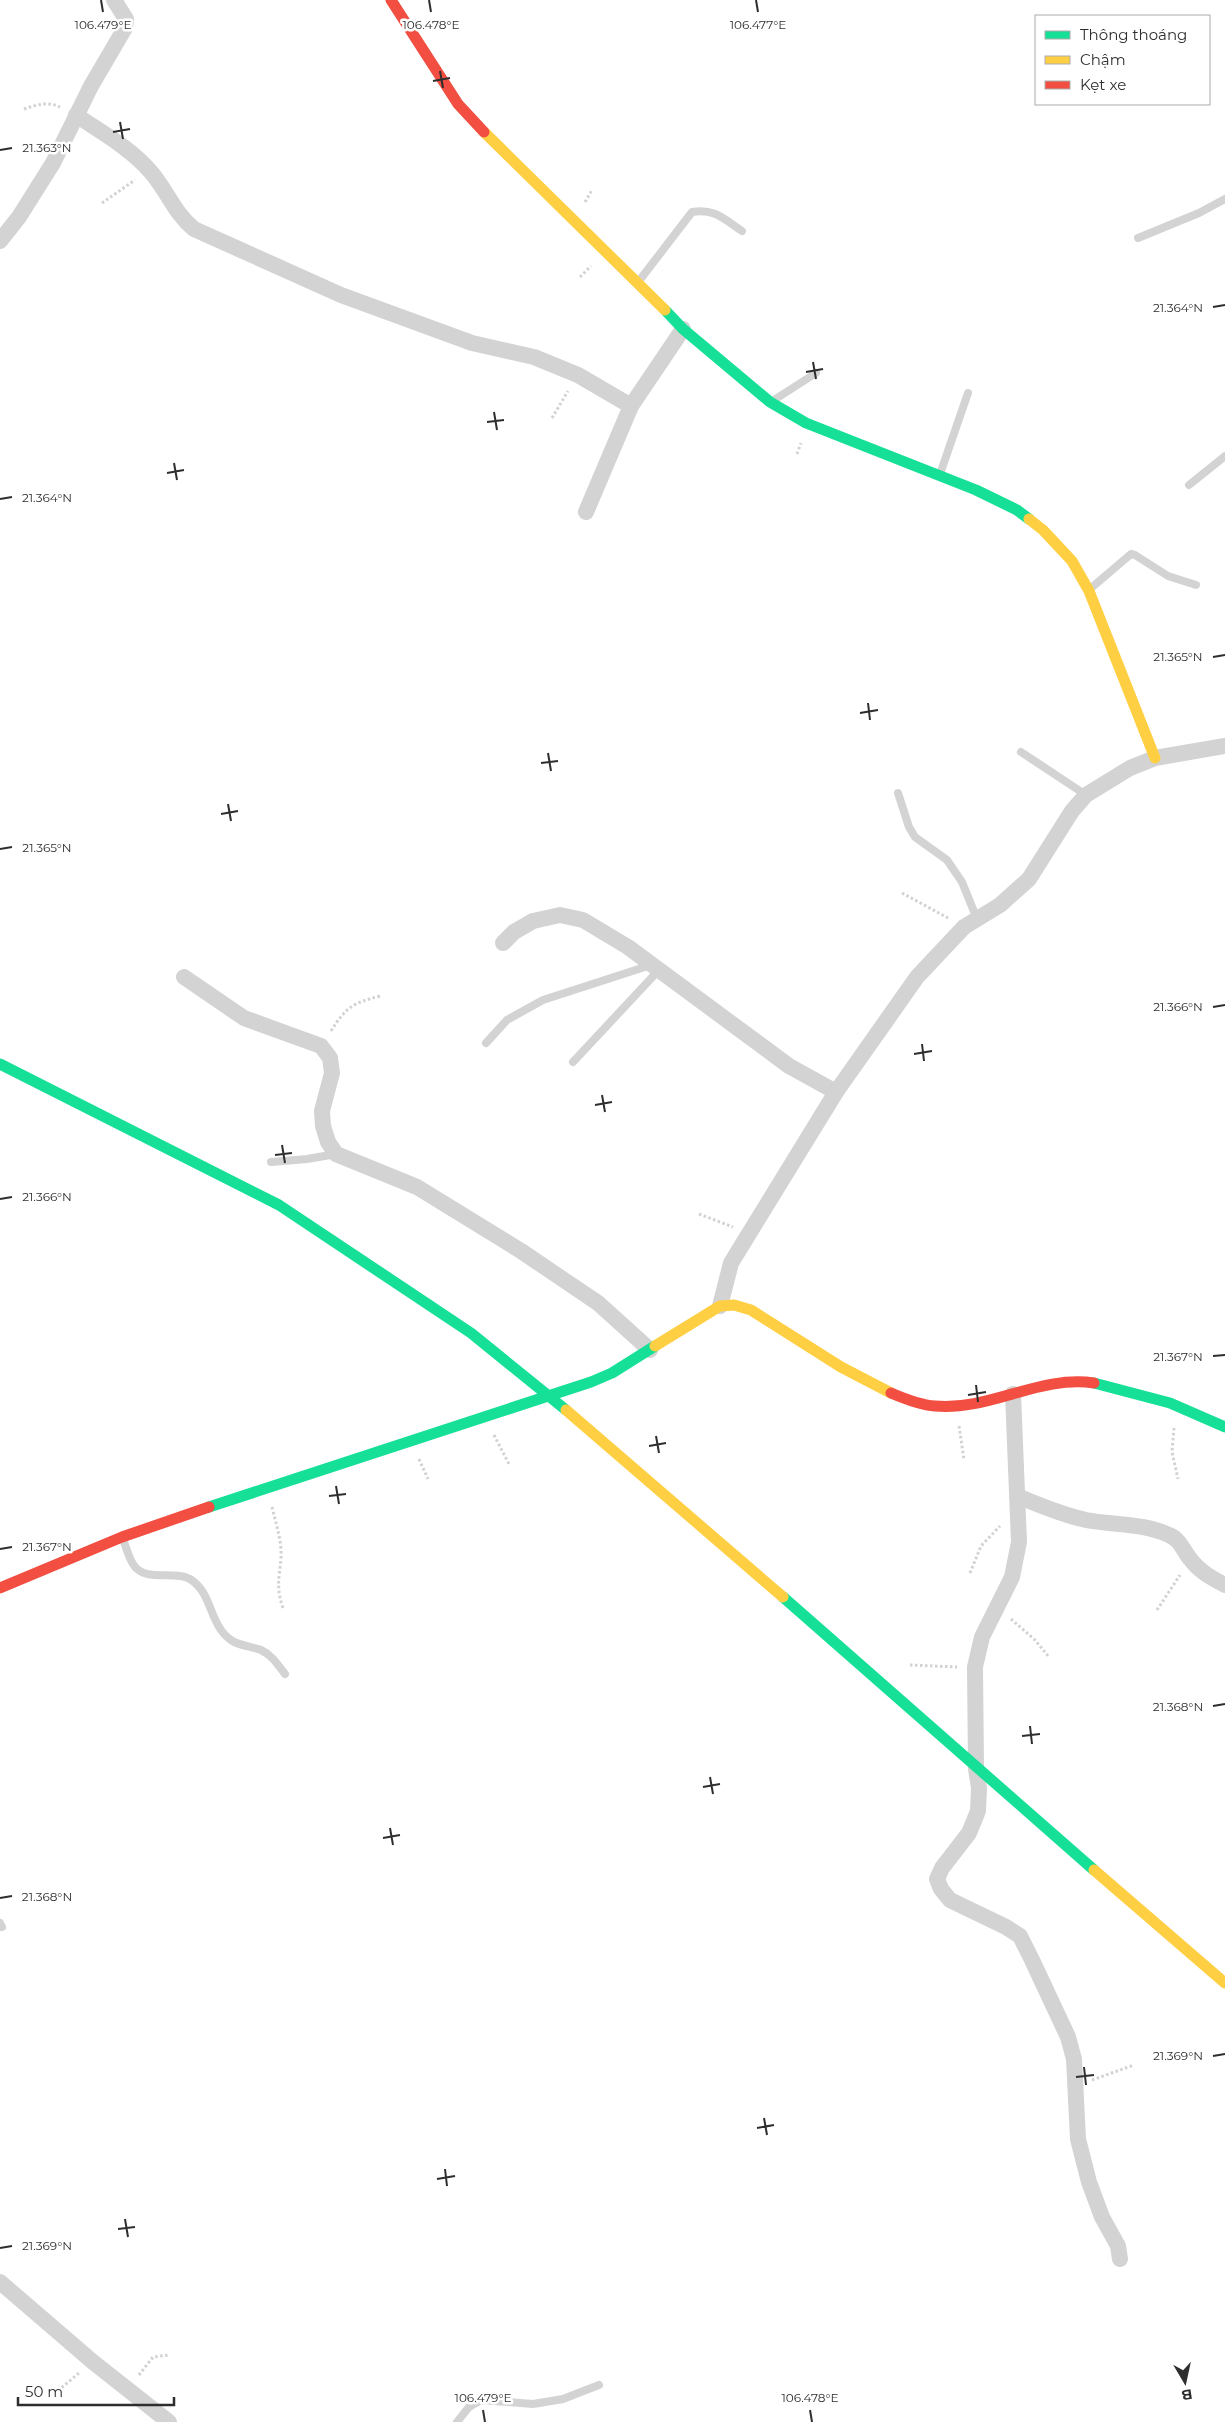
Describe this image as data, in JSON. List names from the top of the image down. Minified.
{"legend":["Thông thoáng","Chậm","Kẹt xe"],"scale_bar":"50 m","north":"bottom","coordinates":["106.479°E","106.478°E","106.477°E","21.363°N","21.364°N","21.365°N","21.366°N","21.367°N","21.368°N","21.369°N"]}
